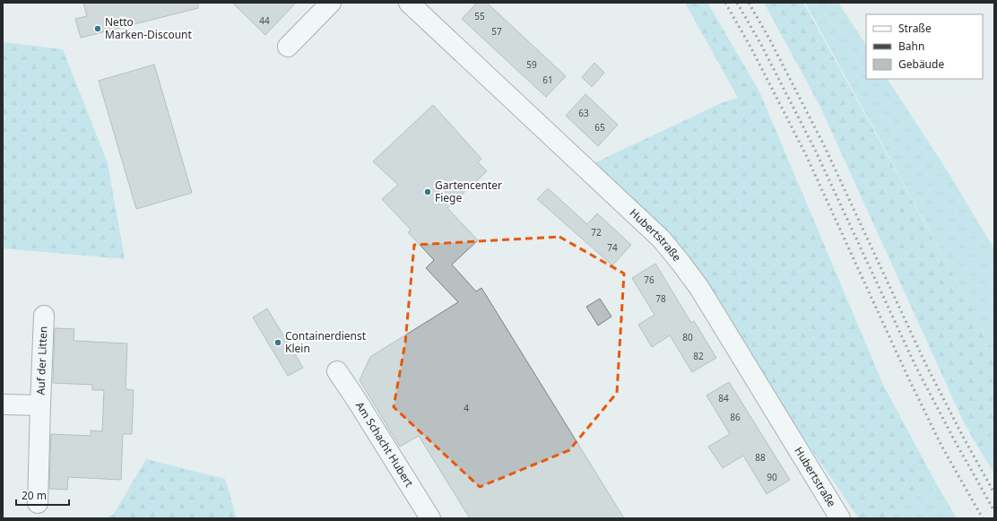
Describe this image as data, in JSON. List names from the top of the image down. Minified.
{"streets":{"street":["Hubertstraße","Auf der Litten","Am Schacht Hubert"]},"places":["Netto Marken-Discount","Gartencenter Fiege","Containerdienst Klein"],"house_numbers":["55","44","57","59","61","63","65","72","74","76","78","80","82","84","4","86","88","90"],"legend":["Straße","Bahn","Gebäude"],"scale_bar":"20 m"}
